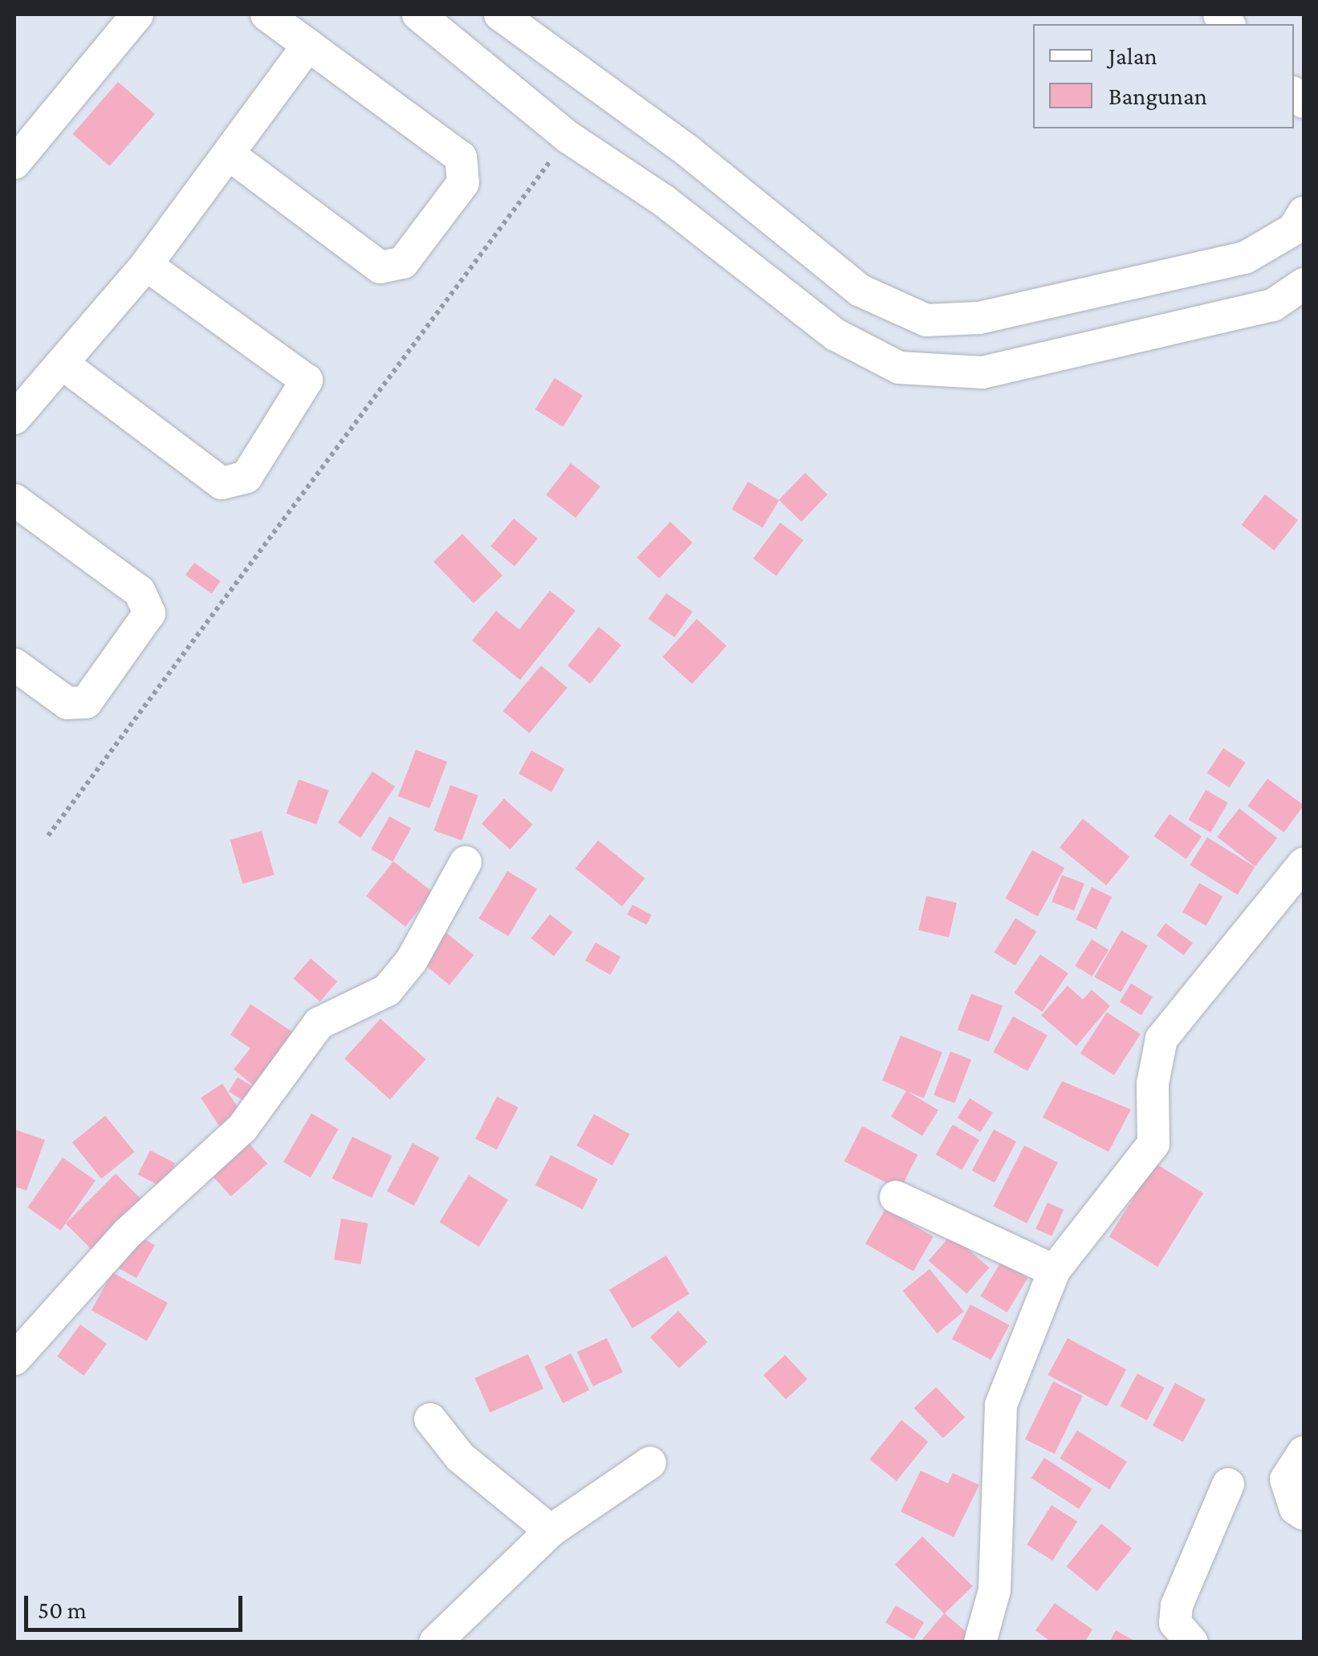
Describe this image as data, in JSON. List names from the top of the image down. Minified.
{"legend":["Jalan","Bangunan"],"scale_bar":"50 m"}
